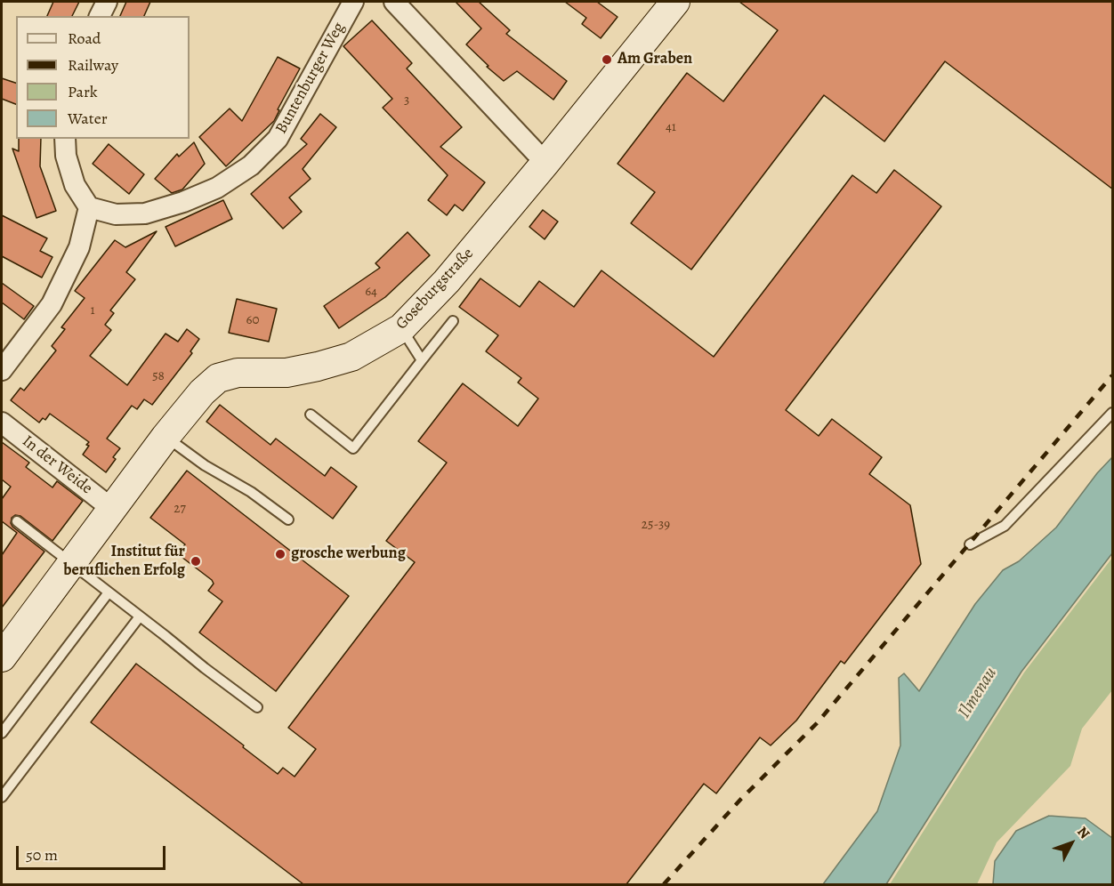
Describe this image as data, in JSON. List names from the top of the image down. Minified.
{"streets":{"street":["Buntenburger Weg","Goseburgstraße","In der Weide"]},"crossings":[["Goseburgstraße","In der Weide"]],"water":["Ilmenau"],"places":["Am Graben","grosche werbung","Institut für beruflichen Erfolg"],"house_numbers":["3","41","64","1","60","58","27","25-39"],"legend":["Road","Railway","Park","Water"],"scale_bar":"50 m","north":"top right"}
